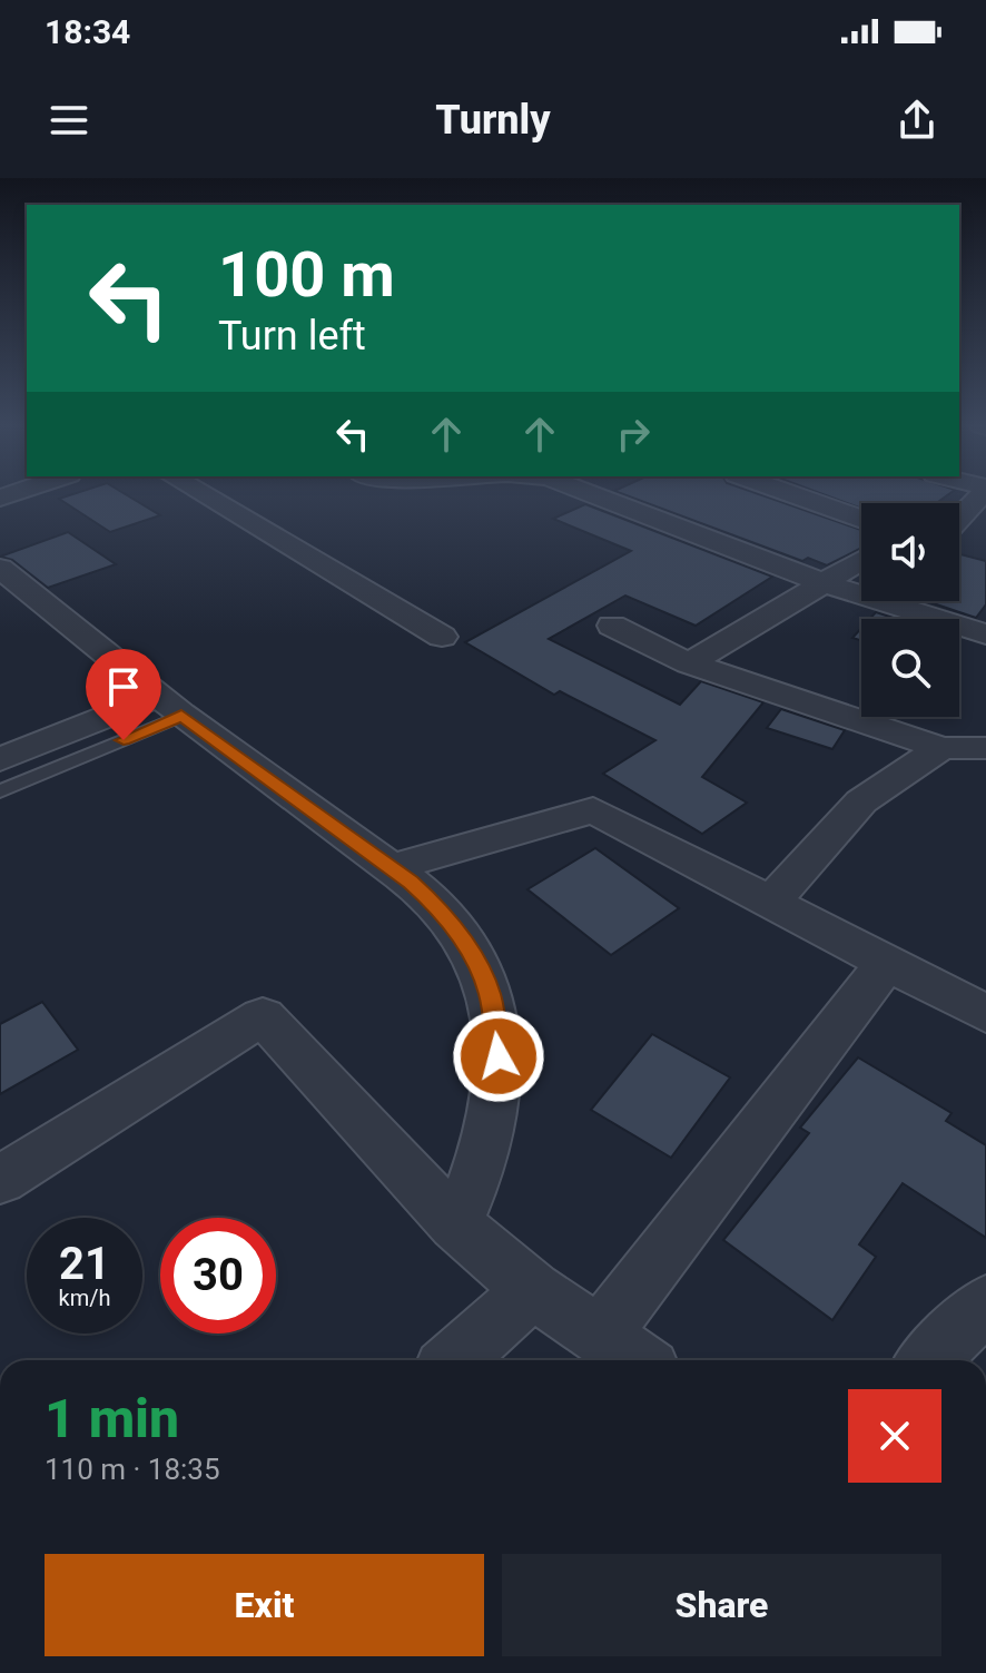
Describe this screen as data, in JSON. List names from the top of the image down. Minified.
{"page":{"status":"18:34","header":"Turnly","turn":["100 m","Turn left"],"speed":"21 km/h","limit":"30","heading":["1 min","110 m · 18:35"],"buttons":["Exit","Share"]}}
